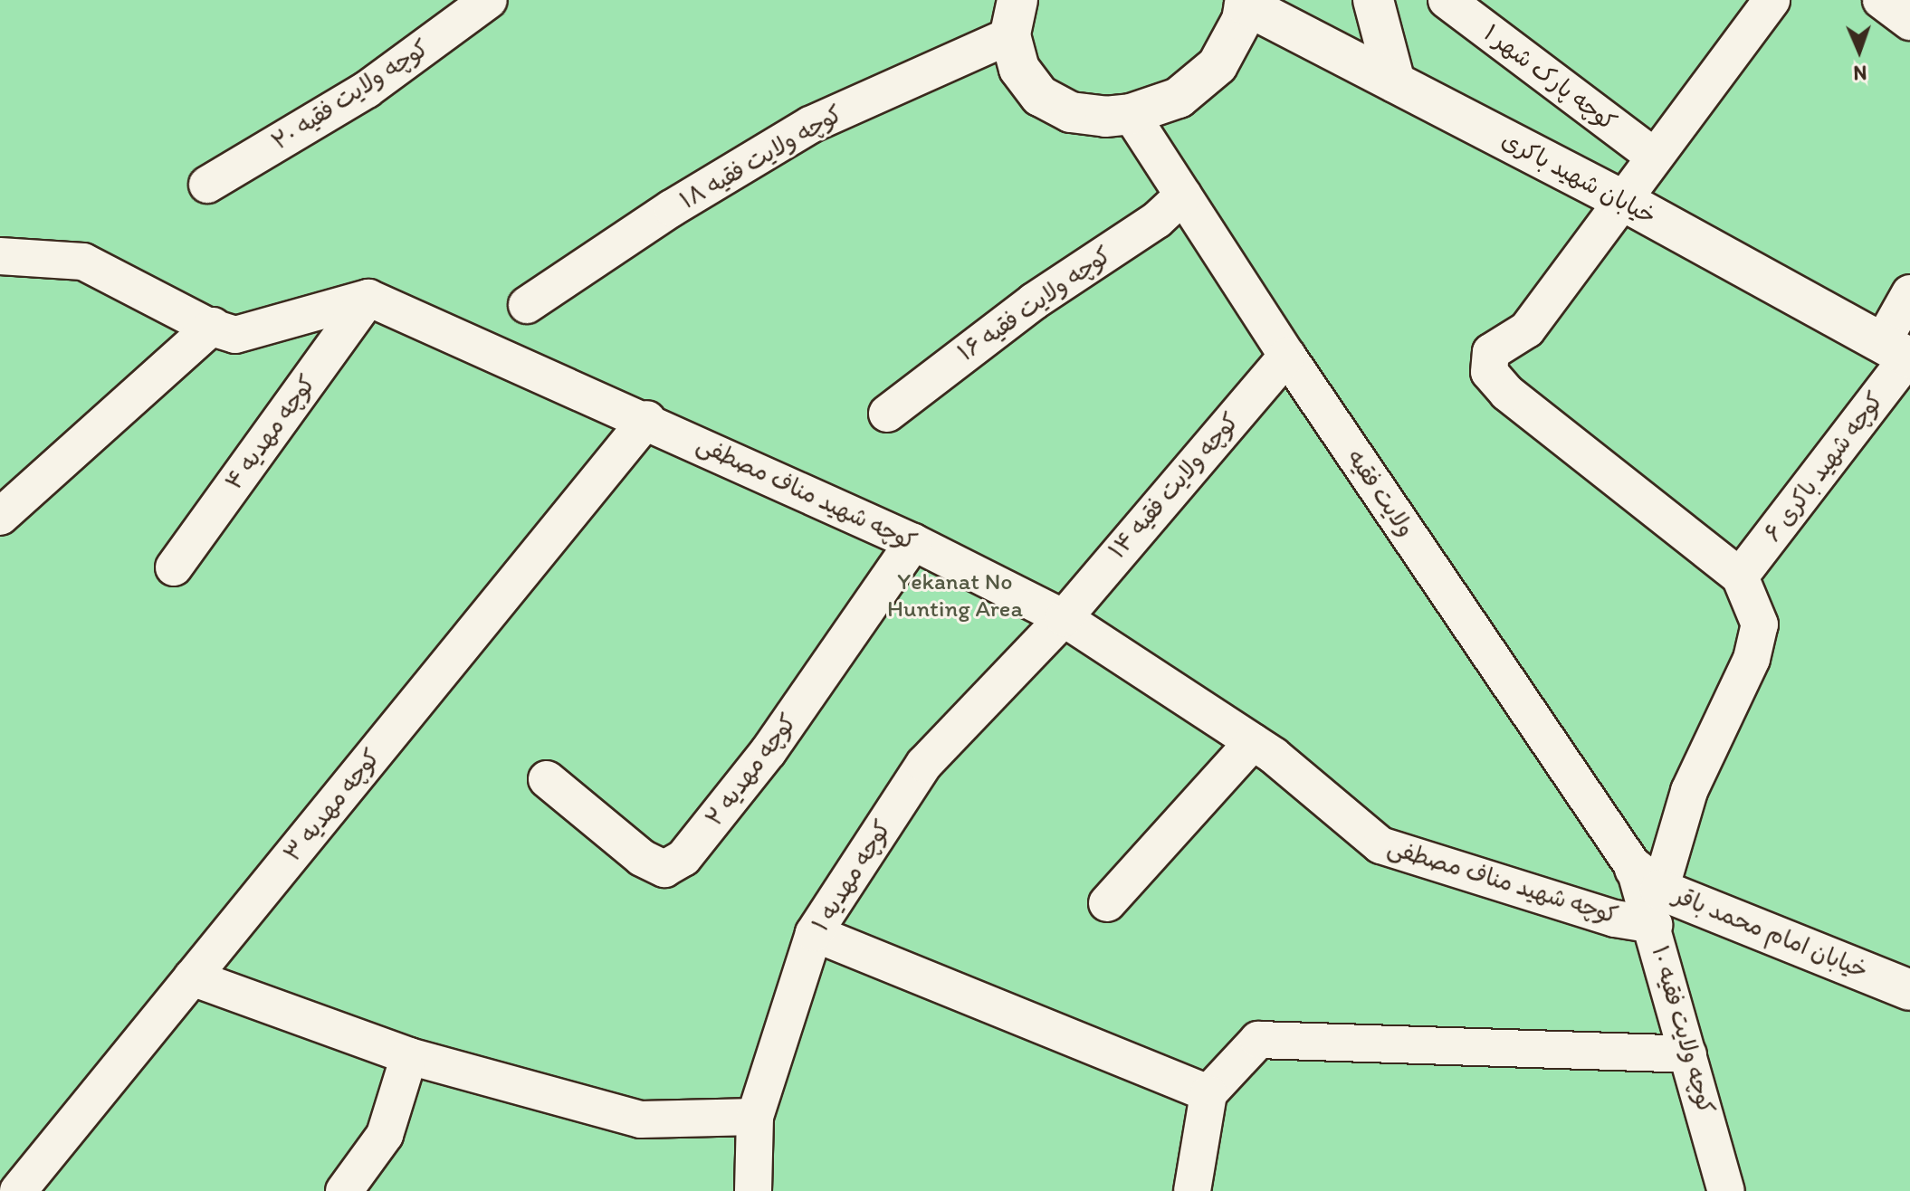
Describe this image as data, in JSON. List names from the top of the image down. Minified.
{"streets":{"main road":["خیابان شهید باکری","خیابان امام محمد باقر"],"street":["کوچه پارک شهر ۱","کوچه ولایت فقیه ۲۰","کوچه ولایت فقیه ۱۸","کوچه ولایت فقیه ۱۶","کوچه مهدیه ۴","کوچه شهید باکری ۶","کوچه ولایت فقیه ۱۴","کوچه شهید مناف مصطفی","ولایت فقیه","کوچه مهدیه ۲","کوچه مهدیه ۳","کوچه مهدیه ۱","کوچه ولایت فقیه ۱۰"]},"crossings":[["خیابان شهید باکری","کوچه شهید باکری ۶"],["کوچه ولایت فقیه ۱۶","ولایت فقیه"],["کوچه مهدیه ۴","کوچه شهید مناف مصطفی"],["کوچه ولایت فقیه ۱۴","کوچه شهید مناف مصطفی"],["کوچه ولایت فقیه ۱۴","ولایت فقیه"],["کوچه ولایت فقیه ۱۴","کوچه مهدیه ۱"],["کوچه شهید مناف مصطفی","ولایت فقیه"],["کوچه شهید مناف مصطفی","کوچه مهدیه ۲"],["کوچه شهید مناف مصطفی","کوچه مهدیه ۳"],["کوچه شهید مناف مصطفی","کوچه مهدیه ۱"],["کوچه شهید مناف مصطفی","خیابان امام محمد باقر"],["کوچه شهید مناف مصطفی","کوچه ولایت فقیه ۱۰"],["ولایت فقیه","خیابان امام محمد باقر"],["ولایت فقیه","کوچه ولایت فقیه ۱۰"],["خیابان امام محمد باقر","کوچه ولایت فقیه ۱۰"]],"parks":["Yekanat No Hunting Area"],"north":"bottom"}
